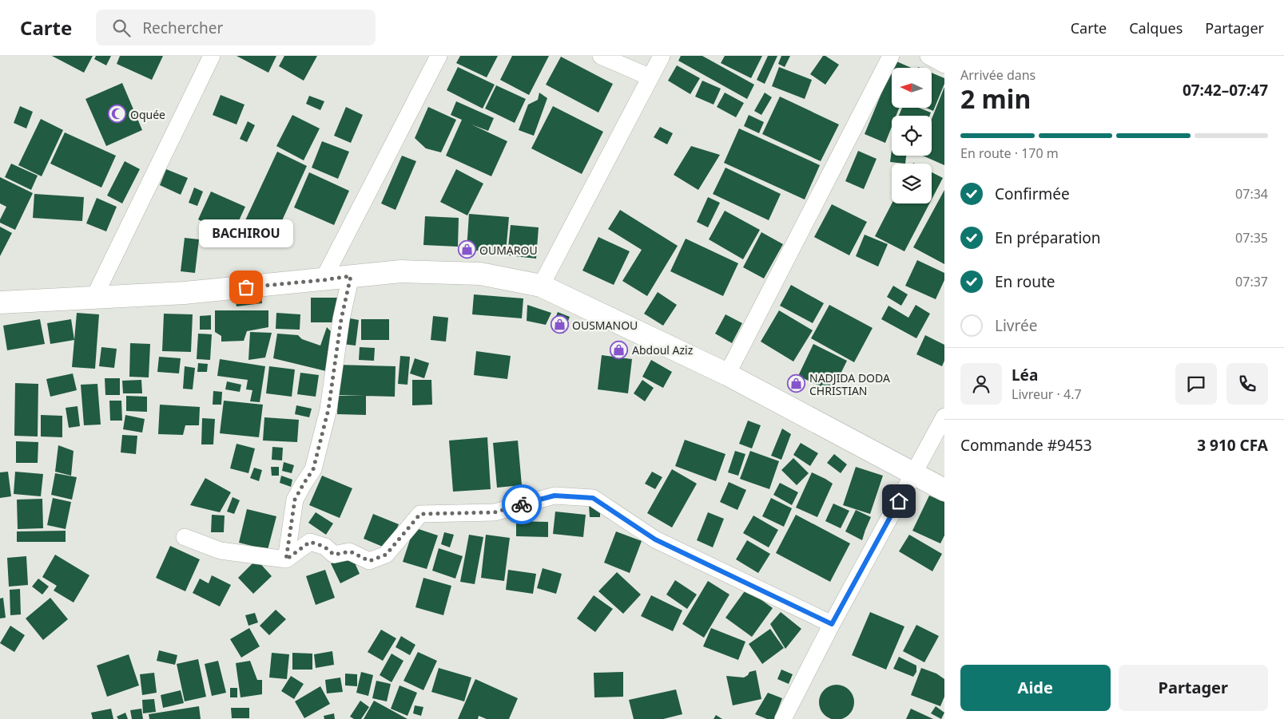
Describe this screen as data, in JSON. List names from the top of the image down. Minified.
{"places":{"mosque":["Oquée"],"shop":["OUMAROU","OUSMANOU","Abdoul Aziz","NADJIDA DODA CHRISTIAN"],"other":["BACHIROU"]},"north":"left","page":{"header":"Carte","search":"Rechercher","nav":["Carte","Calques","Partager"],"heading":["2 min","Arrivée dans","07:42–07:47"],"panel":["Léa","Livreur · 4.7","Commande #9453","3 910 CFA"],"bar":"En route · 170 m","list":[["Confirmée","07:34"],["En préparation","07:35"],["En route","07:37"],"Livrée"],"bubble":"BACHIROU","buttons":["Aide","Partager"]}}
